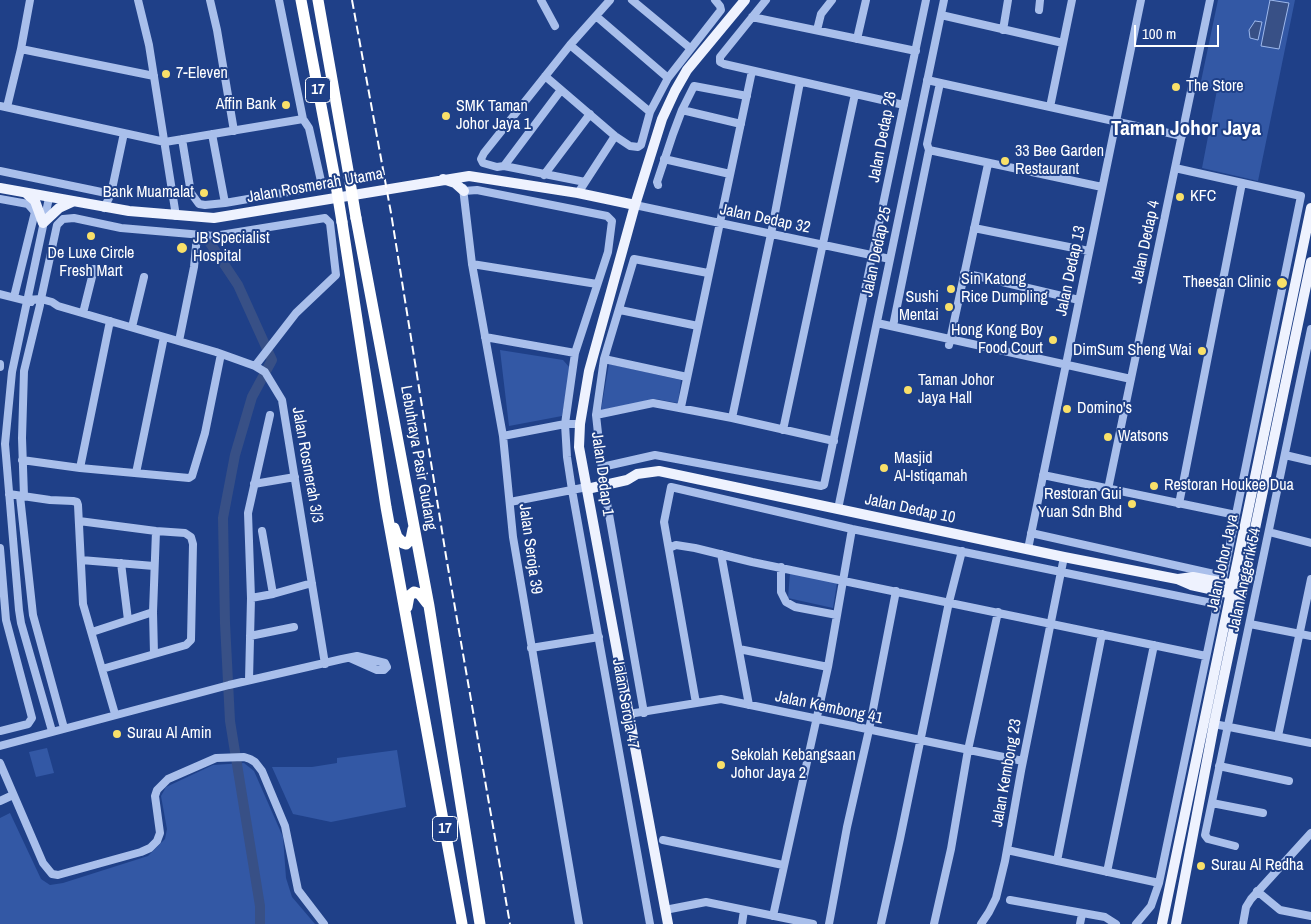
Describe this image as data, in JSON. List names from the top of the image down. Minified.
{"streets":{"highway":["17","Lebuhraya Pasir Gudang"],"main road":["Jalan Rosmerah Utama","Jalan Dedap 1","Jalan Dedap 10","Jalan Johor Jaya"],"street":["Jalan Dedap 26","Jalan Dedap 32","Jalan Dedap 4","Jalan Dedap 25","Jalan Dedap 13","Jalan Rosmerah 3/3","Jalan Seroja 39","Jalan Anggerik 54","Jalan Seroja 47","Jalan Kembong 41","Jalan Kembong 23"]},"crossings":[["Jalan Dedap 26","Jalan Dedap 32"],["Jalan Rosmerah Utama","Jalan Dedap 32"],["Jalan Rosmerah Utama","Jalan Dedap 1"],["Jalan Rosmerah Utama","Jalan Seroja 39"],["Jalan Dedap 32","Jalan Dedap 25"],["Jalan Dedap 32","Jalan Dedap 1"],["Jalan Dedap 25","Jalan Dedap 10"],["Jalan Dedap 13","Jalan Dedap 10"],["Jalan Dedap 1","Jalan Dedap 10"],["Jalan Dedap 1","Jalan Kembong 41"],["Jalan Dedap 10","Jalan Johor Jaya"],["Jalan Dedap 10","Jalan Kembong 23"],["Jalan Seroja 39","Jalan Seroja 47"],["Jalan Kembong 41","Jalan Kembong 23"]],"districts":["Taman Johor Jaya"],"places":["7-Eleven","The Store","Affin Bank","SMK Taman Johor Jaya 1","33 Bee Garden Restaurant","Bank Muamalat","KFC","De Luxe Circle Fresh Mart","JB Specialist Hospital","Theesan Clinic","Sin Katong Rice Dumpling","Sushi Mentai","Hong Kong Boy Food Court","DimSum Sheng Wai","Taman Johor Jaya Hall","Domino's","Watsons","Masjid Al-Istiqamah","Restoran Houkee Dua","Restoran Gui Yuan Sdn Bhd","Surau Al Amin","Sekolah Kebangsaan Johor Jaya 2","Surau Al Redha"],"scale_bar":"100 m"}
